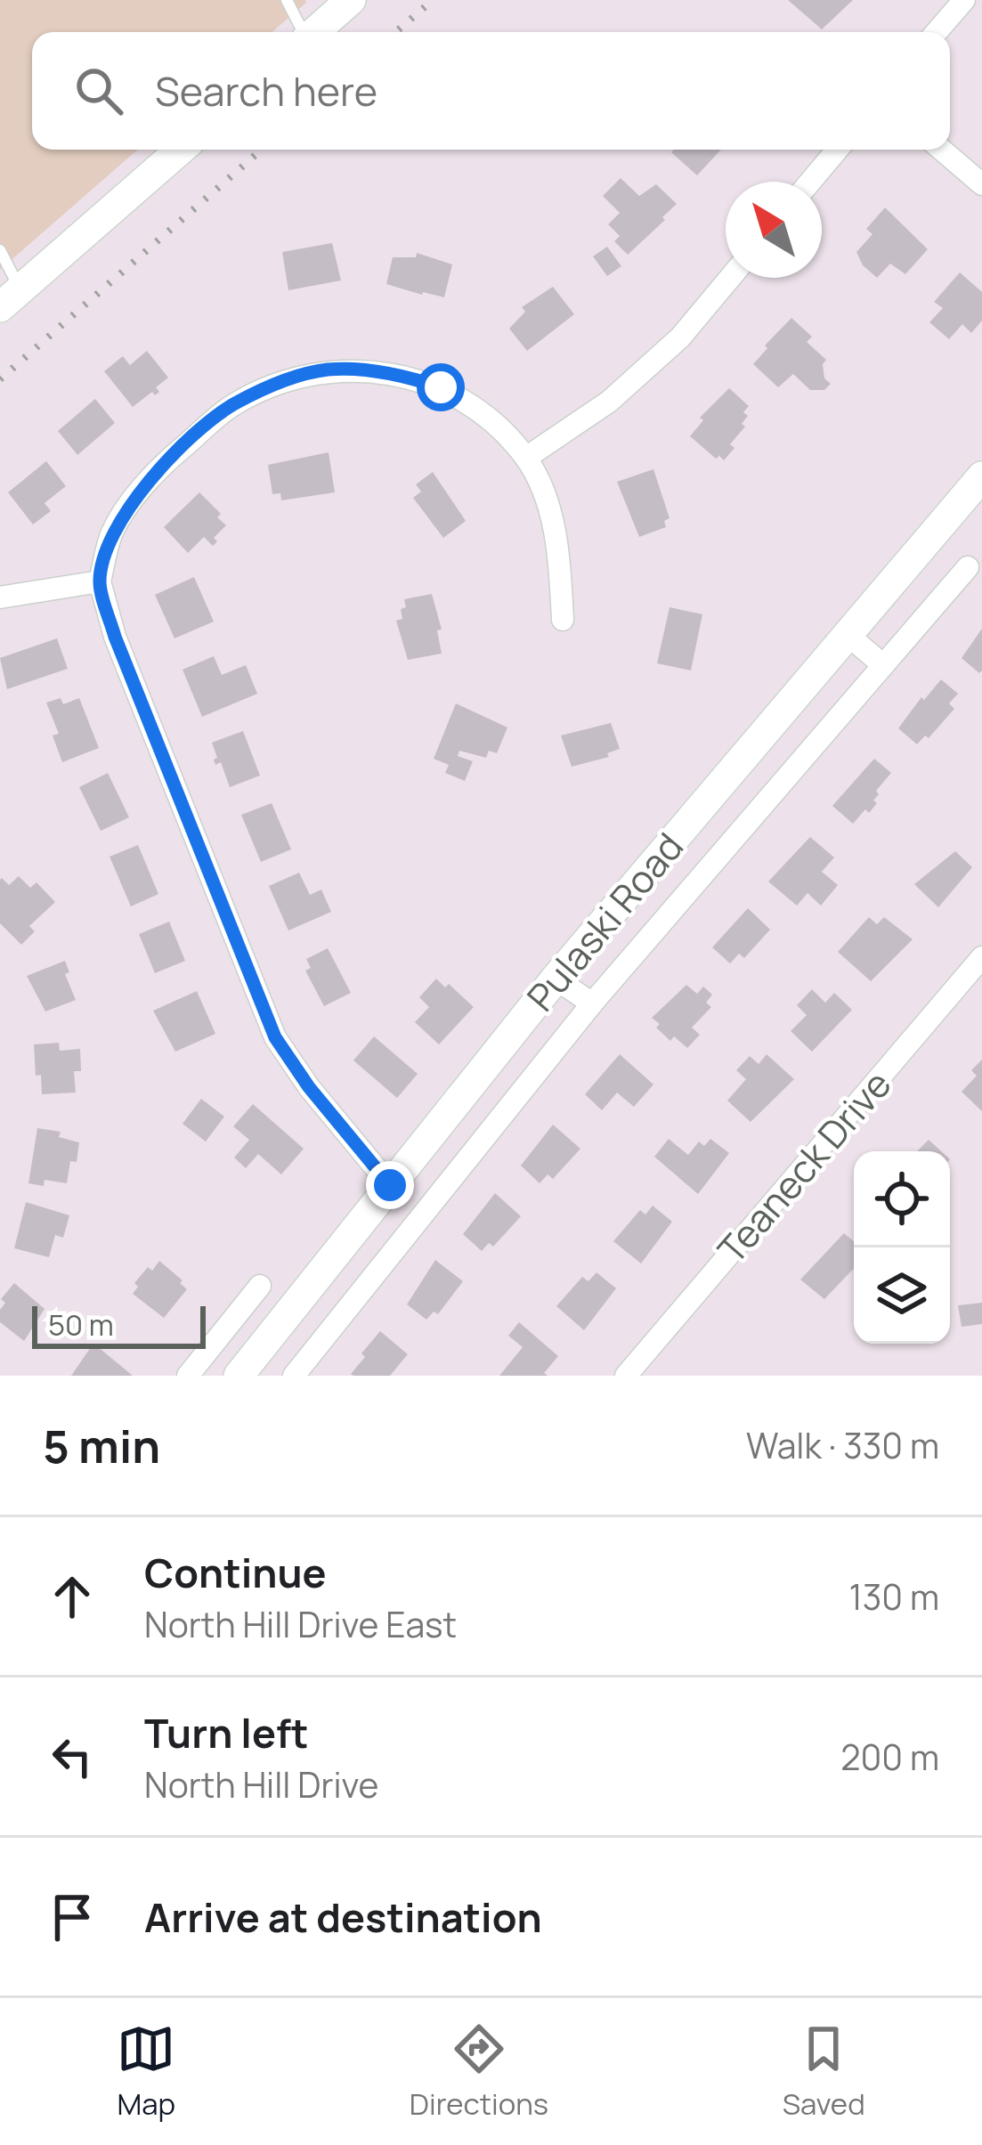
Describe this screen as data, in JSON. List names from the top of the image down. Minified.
{"streets":{"main road":["Pulaski Road"],"street":["Teaneck Drive"]},"scale_bar":"50 m","north":"top left","page":{"search":"Search here","scale":"50 m","heading":["5 min","Walk · 330 m"],"list":[["Continue","North Hill Drive East","130 m"],["Turn left","North Hill Drive","200 m"],"Arrive at destination"],"nav":["Map","Directions","Saved"]}}
